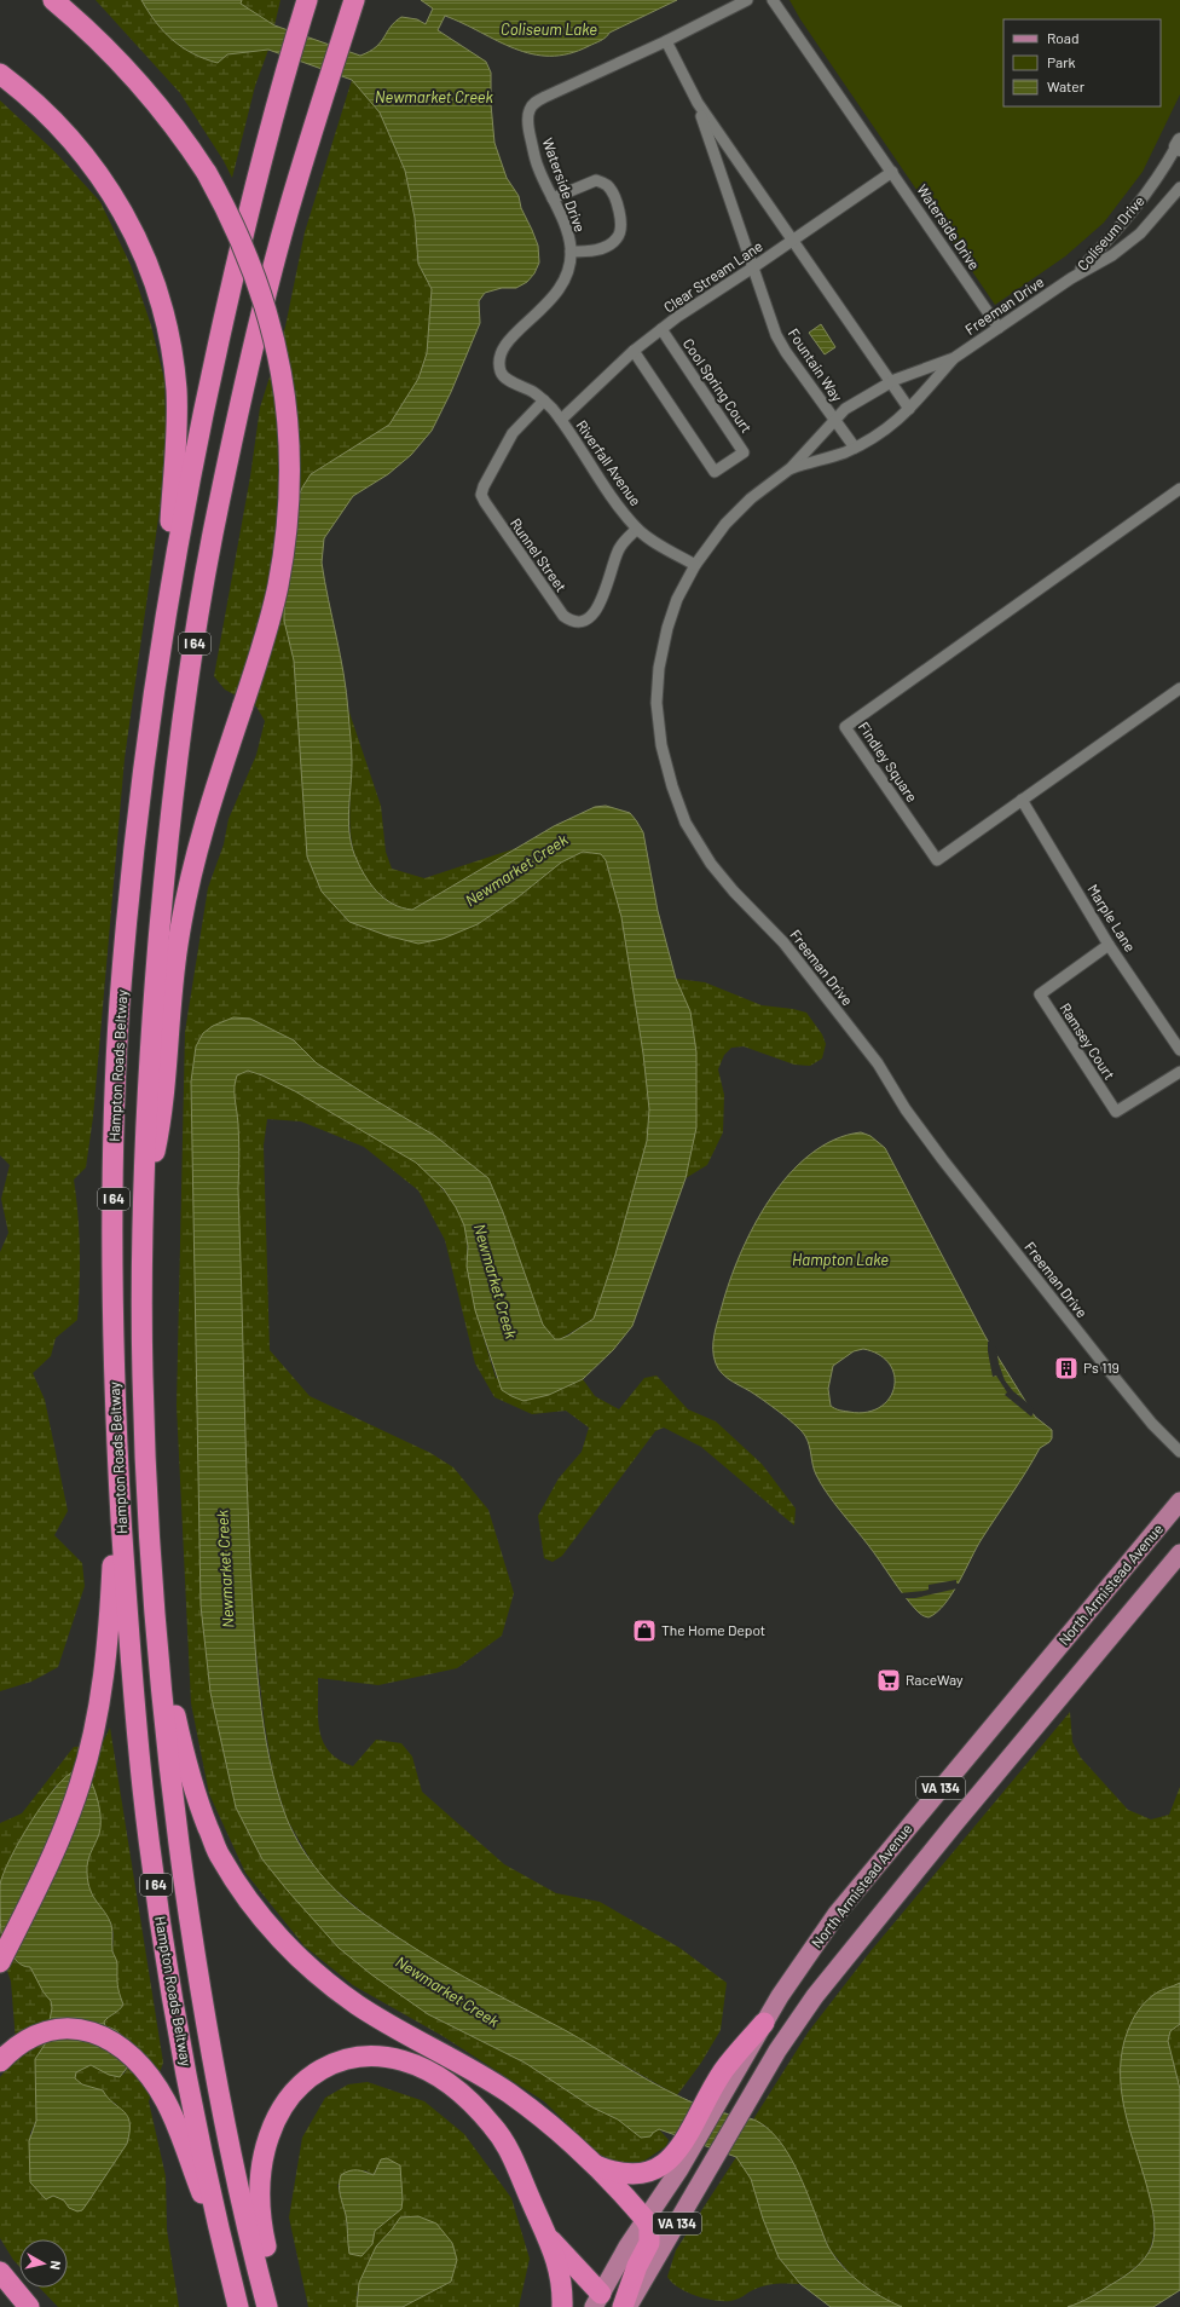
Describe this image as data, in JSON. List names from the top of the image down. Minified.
{"streets":{"highway":["I 64","Hampton Roads Beltway"],"main road":["North Armistead Avenue","VA 134"],"street":["Waterside Drive","Coliseum Drive","Clear Stream Lane","Freeman Drive","Fountain Way","Cool Spring Court","Riverfall Avenue","Runnel Street","Findley Square","Marple Lane","Ramsey Court"]},"crossings":[["Waterside Drive","Clear Stream Lane"],["Waterside Drive","Freeman Drive"],["Waterside Drive","Fountain Way"],["Waterside Drive","Riverfall Avenue"],["Coliseum Drive","Freeman Drive"],["Clear Stream Lane","Fountain Way"],["Clear Stream Lane","Cool Spring Court"],["Clear Stream Lane","Riverfall Avenue"],["Freeman Drive","Fountain Way"],["Freeman Drive","Riverfall Avenue"],["Riverfall Avenue","Runnel Street"],["I 64","Hampton Roads Beltway"],["Findley Square","Marple Lane"],["Marple Lane","Ramsey Court"]],"water":["Coliseum Lake","Newmarket Creek","Hampton Lake"],"places":{"building":["Ps 119"],"shop":["The Home Depot"],"supermarket":["RaceWay"]},"legend":["Road","Park","Water"],"north":"right"}
